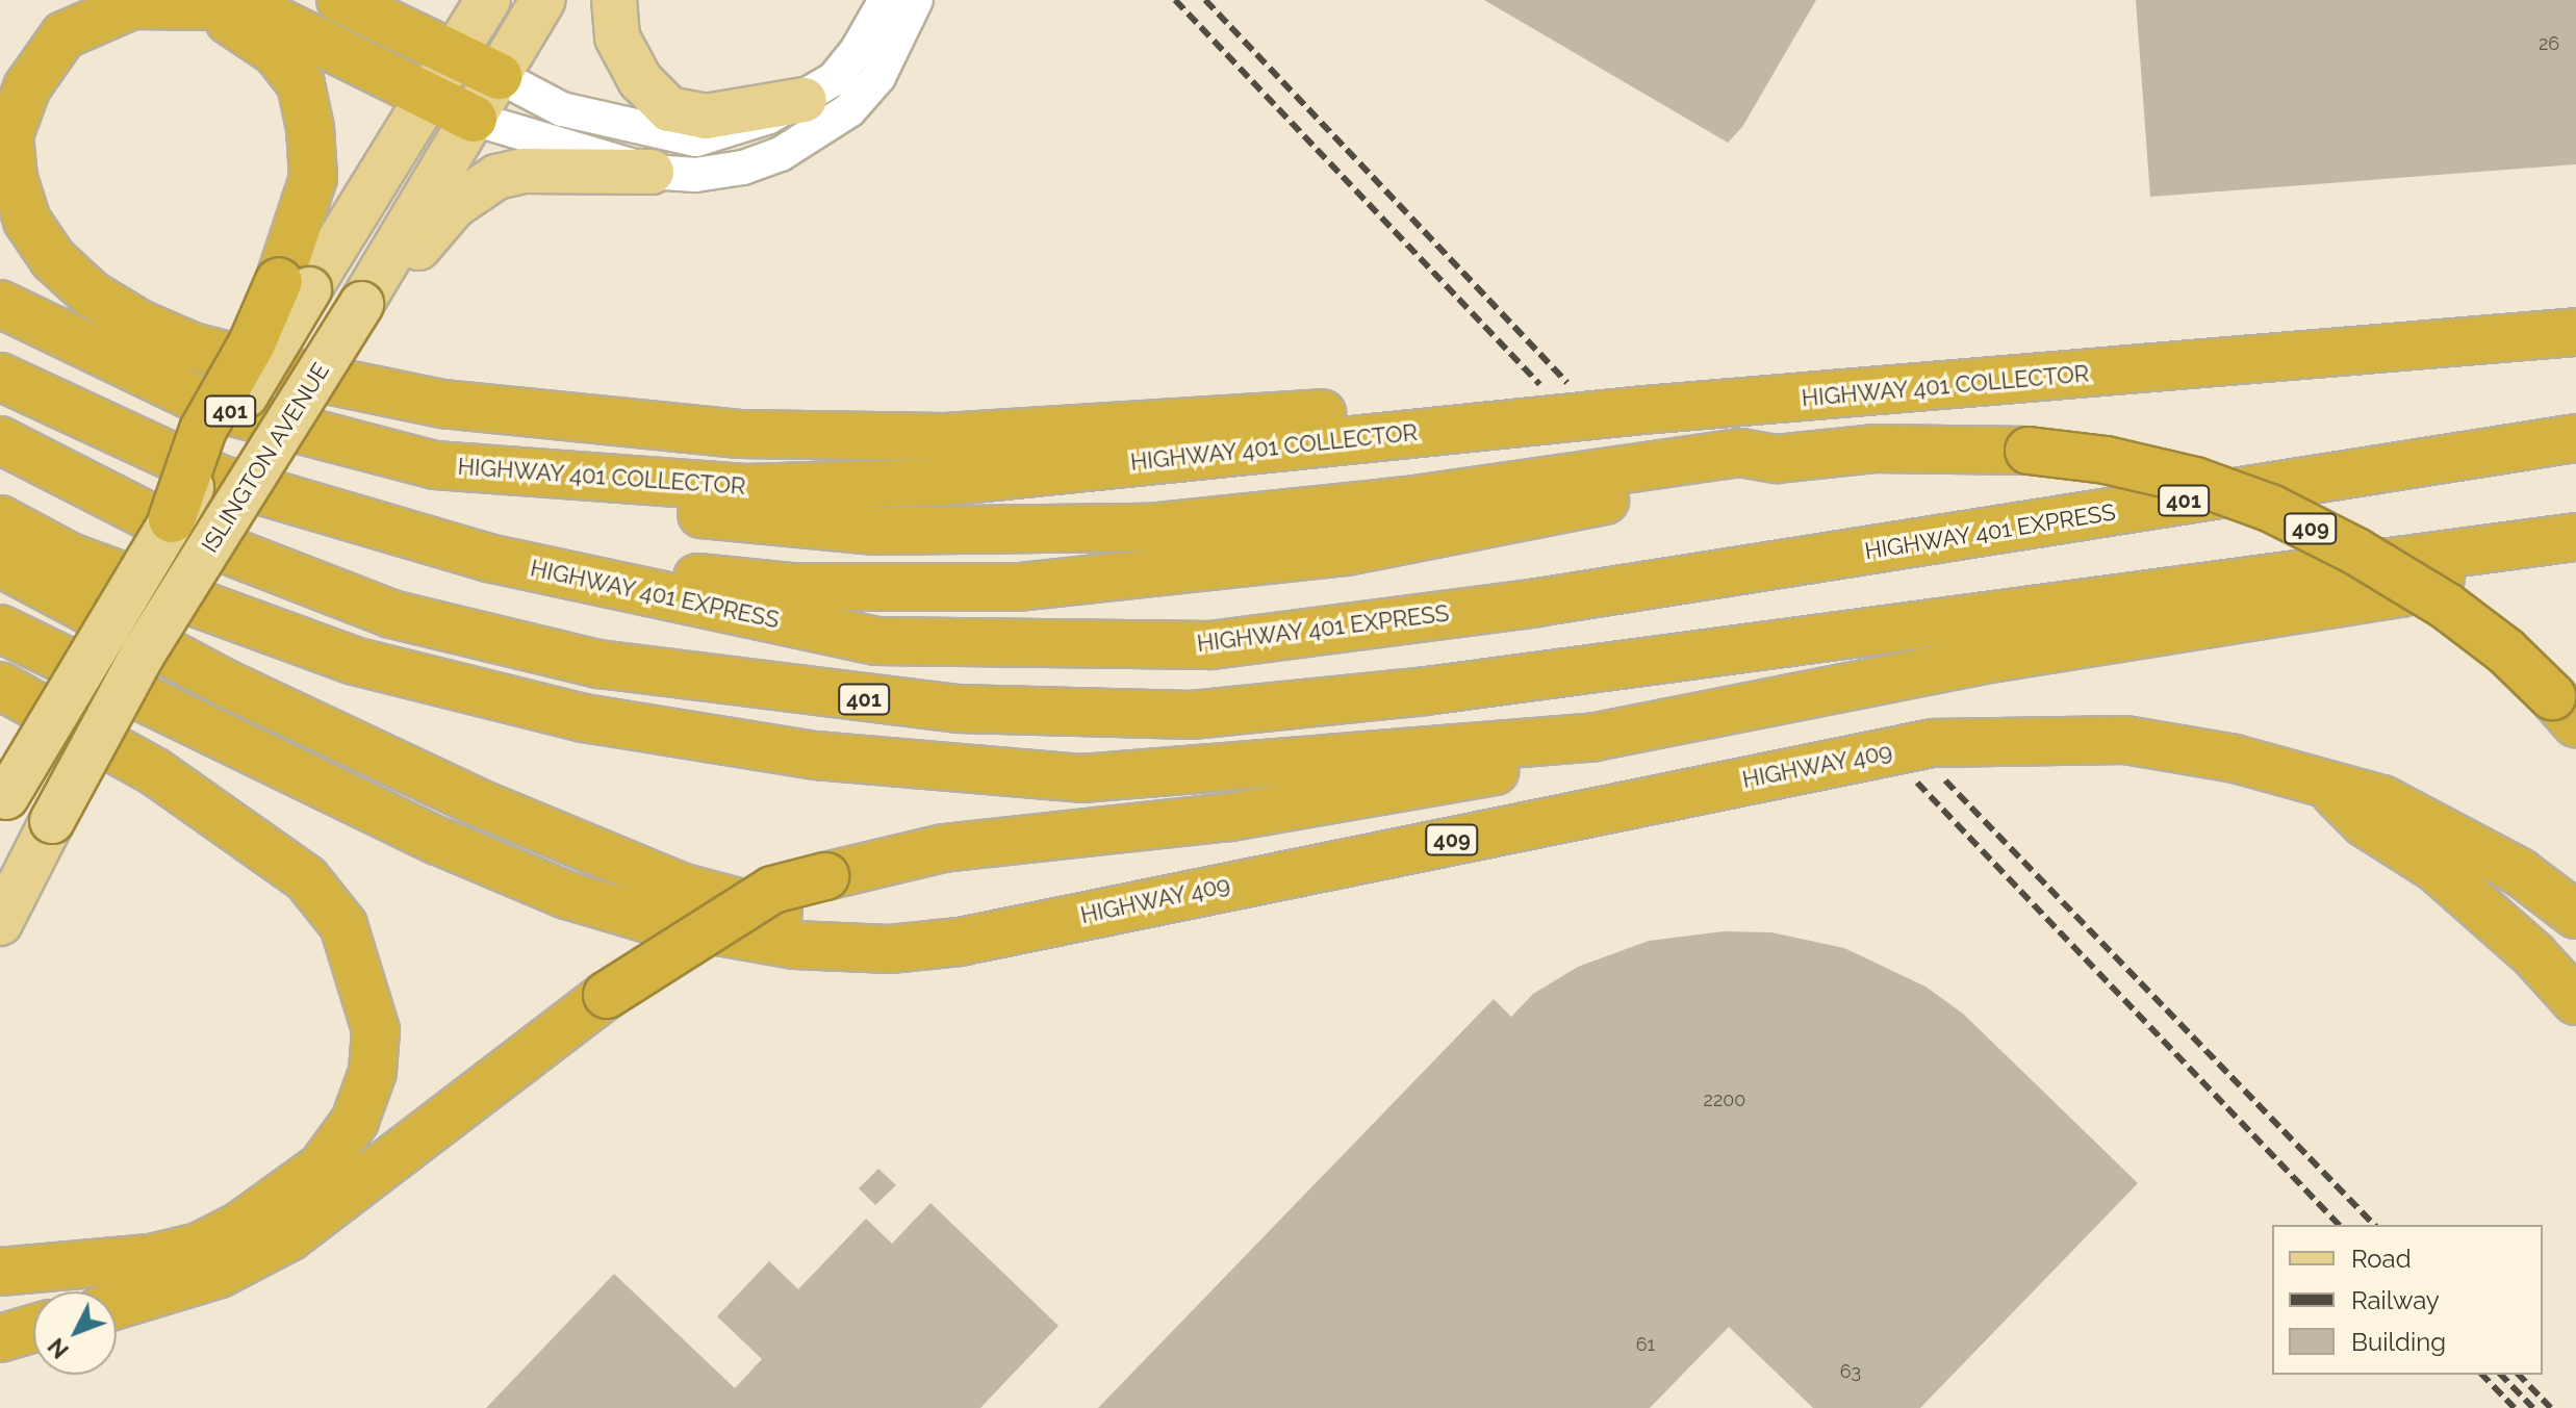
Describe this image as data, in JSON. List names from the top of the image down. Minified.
{"streets":{"highway":["HIGHWAY 401 COLLECTOR","401","409","HIGHWAY 401 EXPRESS","HIGHWAY 409"],"main road":["ISLINGTON AVENUE"]},"house_numbers":["26","2200","61","63"],"legend":["Road","Railway","Building"],"north":"bottom left"}
